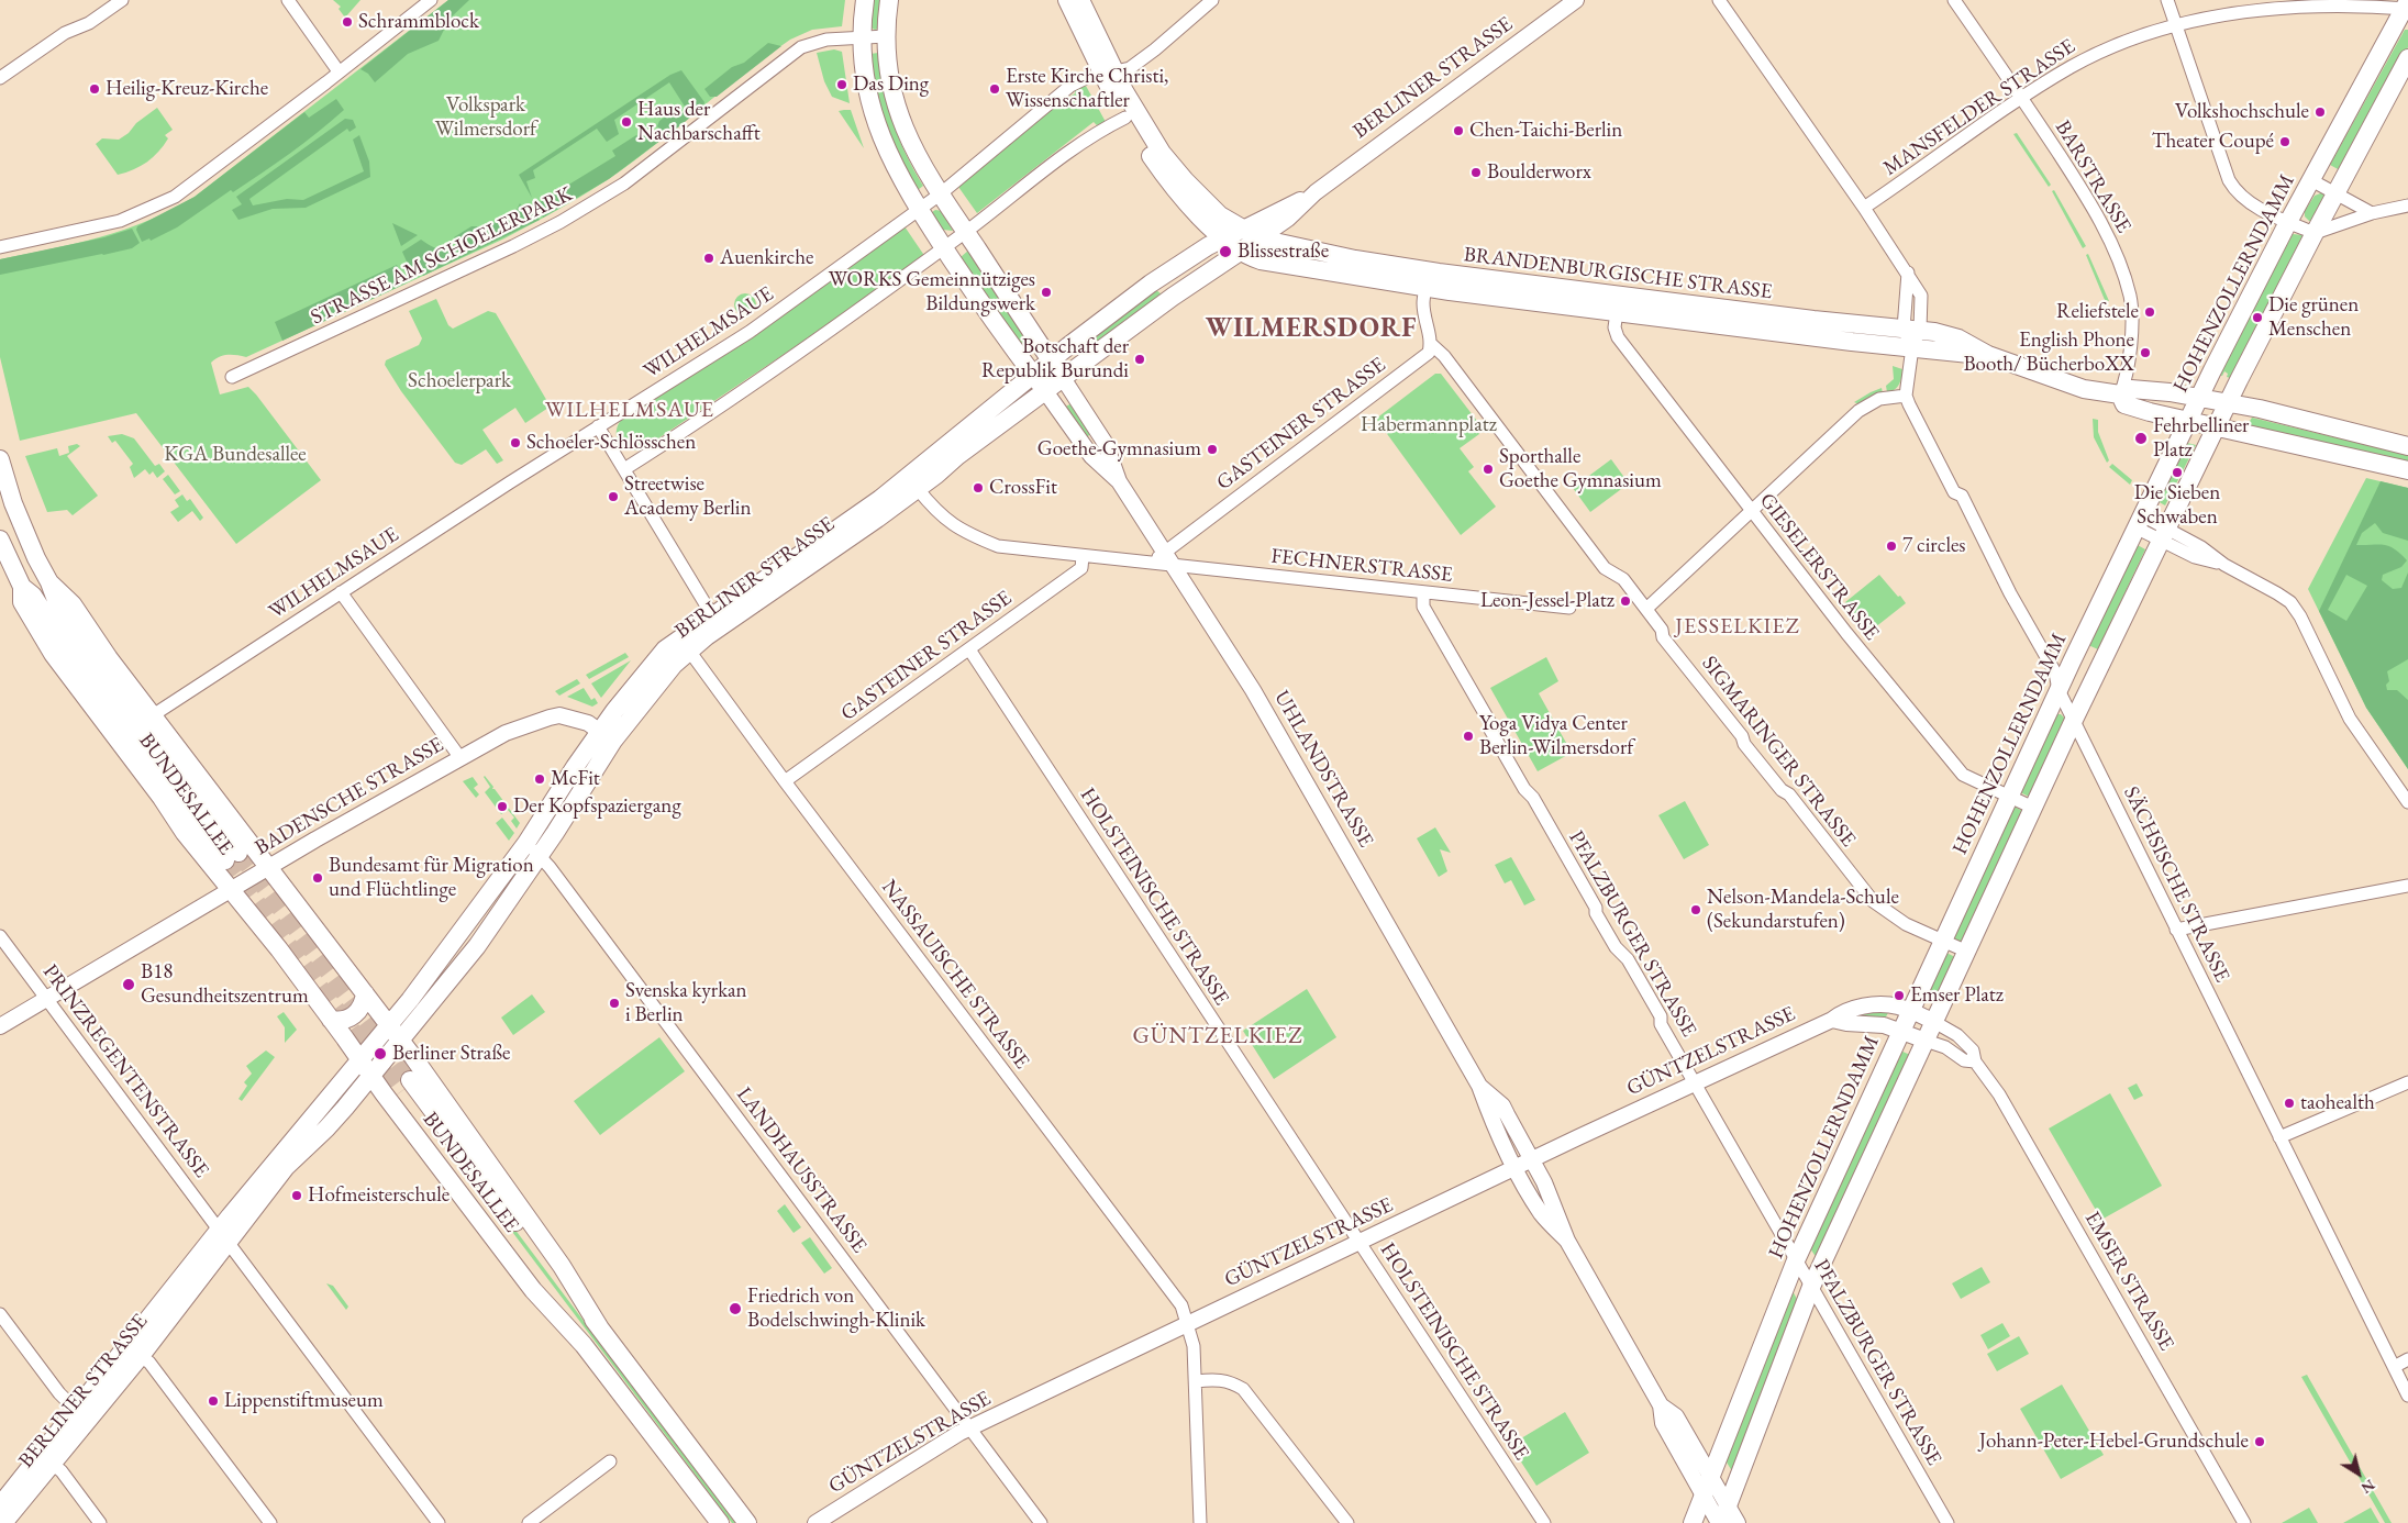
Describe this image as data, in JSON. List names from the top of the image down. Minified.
{"streets":{"main road":["BERLINER STRASSE","BRANDENBURGISCHE STRASSE","HOHENZOLLERNDAMM","UHLANDSTRASSE","BUNDESALLEE"],"street":["MANSFELDER STRASSE","BARSTRASSE","STRASSE AM SCHOELERPARK","WILHELMSAUE","GASTEINER STRASSE","FECHNERSTRASSE","GIESELERSTRASSE","SIGMARINGER STRASSE","BADENSCHE STRASSE","SÄCHSISCHE STRASSE","HOLSTEINISCHE STRASSE","PFALZBURGER STRASSE","NASSAUISCHE STRASSE","GÜNTZELSTRASSE","PRINZREGENTENSTRASSE","LANDHAUSSTRASSE","EMSER STRASSE"]},"crossings":[["BERLINER STRASSE","BRANDENBURGISCHE STRASSE"],["BERLINER STRASSE","UHLANDSTRASSE"],["BERLINER STRASSE","BUNDESALLEE"],["BERLINER STRASSE","BADENSCHE STRASSE"],["BERLINER STRASSE","NASSAUISCHE STRASSE"],["BERLINER STRASSE","PRINZREGENTENSTRASSE"],["BERLINER STRASSE","LANDHAUSSTRASSE"],["MANSFELDER STRASSE","BARSTRASSE"],["MANSFELDER STRASSE","HOHENZOLLERNDAMM"],["BARSTRASSE","BRANDENBURGISCHE STRASSE"],["STRASSE AM SCHOELERPARK","UHLANDSTRASSE"],["BRANDENBURGISCHE STRASSE","GIESELERSTRASSE"],["HOHENZOLLERNDAMM","GIESELERSTRASSE"],["HOHENZOLLERNDAMM","SIGMARINGER STRASSE"],["HOHENZOLLERNDAMM","UHLANDSTRASSE"],["HOHENZOLLERNDAMM","SÄCHSISCHE STRASSE"],["HOHENZOLLERNDAMM","PFALZBURGER STRASSE"],["HOHENZOLLERNDAMM","GÜNTZELSTRASSE"],["WILHELMSAUE","UHLANDSTRASSE"],["WILHELMSAUE","BUNDESALLEE"],["GASTEINER STRASSE","FECHNERSTRASSE"],["GASTEINER STRASSE","SIGMARINGER STRASSE"],["GASTEINER STRASSE","UHLANDSTRASSE"],["GASTEINER STRASSE","HOLSTEINISCHE STRASSE"],["GASTEINER STRASSE","NASSAUISCHE STRASSE"],["FECHNERSTRASSE","UHLANDSTRASSE"],["FECHNERSTRASSE","PFALZBURGER STRASSE"],["UHLANDSTRASSE","GÜNTZELSTRASSE"],["BUNDESALLEE","BADENSCHE STRASSE"],["BADENSCHE STRASSE","PRINZREGENTENSTRASSE"],["HOLSTEINISCHE STRASSE","GÜNTZELSTRASSE"],["PFALZBURGER STRASSE","GÜNTZELSTRASSE"],["NASSAUISCHE STRASSE","GÜNTZELSTRASSE"],["GÜNTZELSTRASSE","LANDHAUSSTRASSE"],["GÜNTZELSTRASSE","EMSER STRASSE"]],"districts":["WILMERSDORF","WILHELMSAUE","JESSELKIEZ","GÜNTZELKIEZ"],"parks":["Volkspark Wilmersdorf","Schoelerpark","Habermannplatz","KGA Bundesallee"],"places":["Schrammblock","Das Ding","Heilig-Kreuz-Kirche","Erste Kirche Christi, Wissenschaftler","Volkshochschule","Haus der Nachbarschafft","Chen-Taichi-Berlin","Theater Coupé","Boulderworx","Blissestraße","Auenkirche","WORKS Gemeinnütziges Bildungswerk","Reliefstele","Die grünen Menschen","English Phone Booth/ BücherboXX","Botschaft der Republik Burundi","Fehrbelliner Platz","Schoeler-Schlösschen","Goethe-Gymnasium","Sporthalle Goethe Gymnasium","Die Sieben Schwaben","CrossFit","Streetwise Academy Berlin","7 circles","Leon-Jessel-Platz","Yoga Vidya Center Berlin-Wilmersdorf","McFit","Der Kopfspaziergang","Bundesamt für Migration und Flüchtlinge","Nelson-Mandela-Schule (Sekundarstufen)","B18 Gesundheitszentrum","Emser Platz","Svenska kyrkan i Berlin","Berliner Straße","taohealth","Hofmeisterschule","Friedrich von Bodelschwingh-Klinik","Lippenstiftmuseum","Johann-Peter-Hebel-Grundschule"],"north":"bottom right"}
